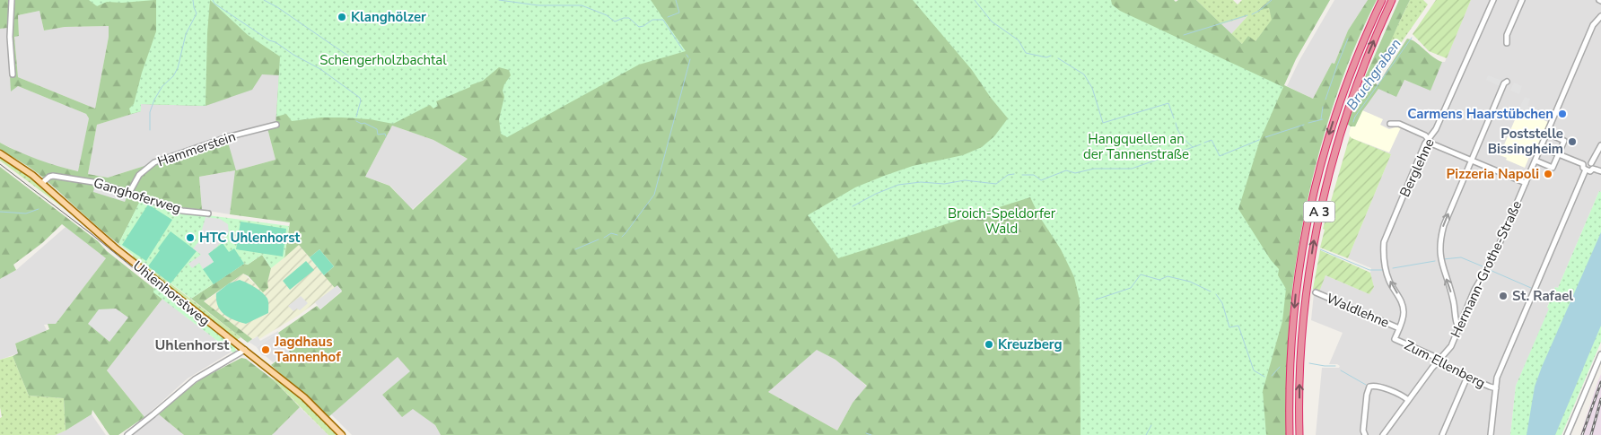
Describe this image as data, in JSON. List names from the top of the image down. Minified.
{"streets":{"highway":["A 3"],"main road":["Uhlenhorstweg"],"street":["Hammerstein","Berglehne","Ganghoferweg","Hermann-Grothe-Straße","Waldlehne","Zum Ellenberg"]},"crossings":[["Hammerstein","Ganghoferweg"],["Berglehne","Waldlehne"],["Berglehne","Zum Ellenberg"],["Ganghoferweg","Uhlenhorstweg"],["Hermann-Grothe-Straße","Zum Ellenberg"]],"one_way":["Berglehne"],"districts":["Uhlenhorst"],"water":["Bruchgraben"],"parks":["Schengerholzbachtal","Hangquellen an der Tannenstraße","Broich-Speldorfer Wald"],"places":["Klanghölzer","Carmens Haarstübchen","Poststelle Bissingheim","Pizzeria Napoli","HTC Uhlenhorst","St. Rafael","Kreuzberg","Jagdhaus Tannenhof"]}
